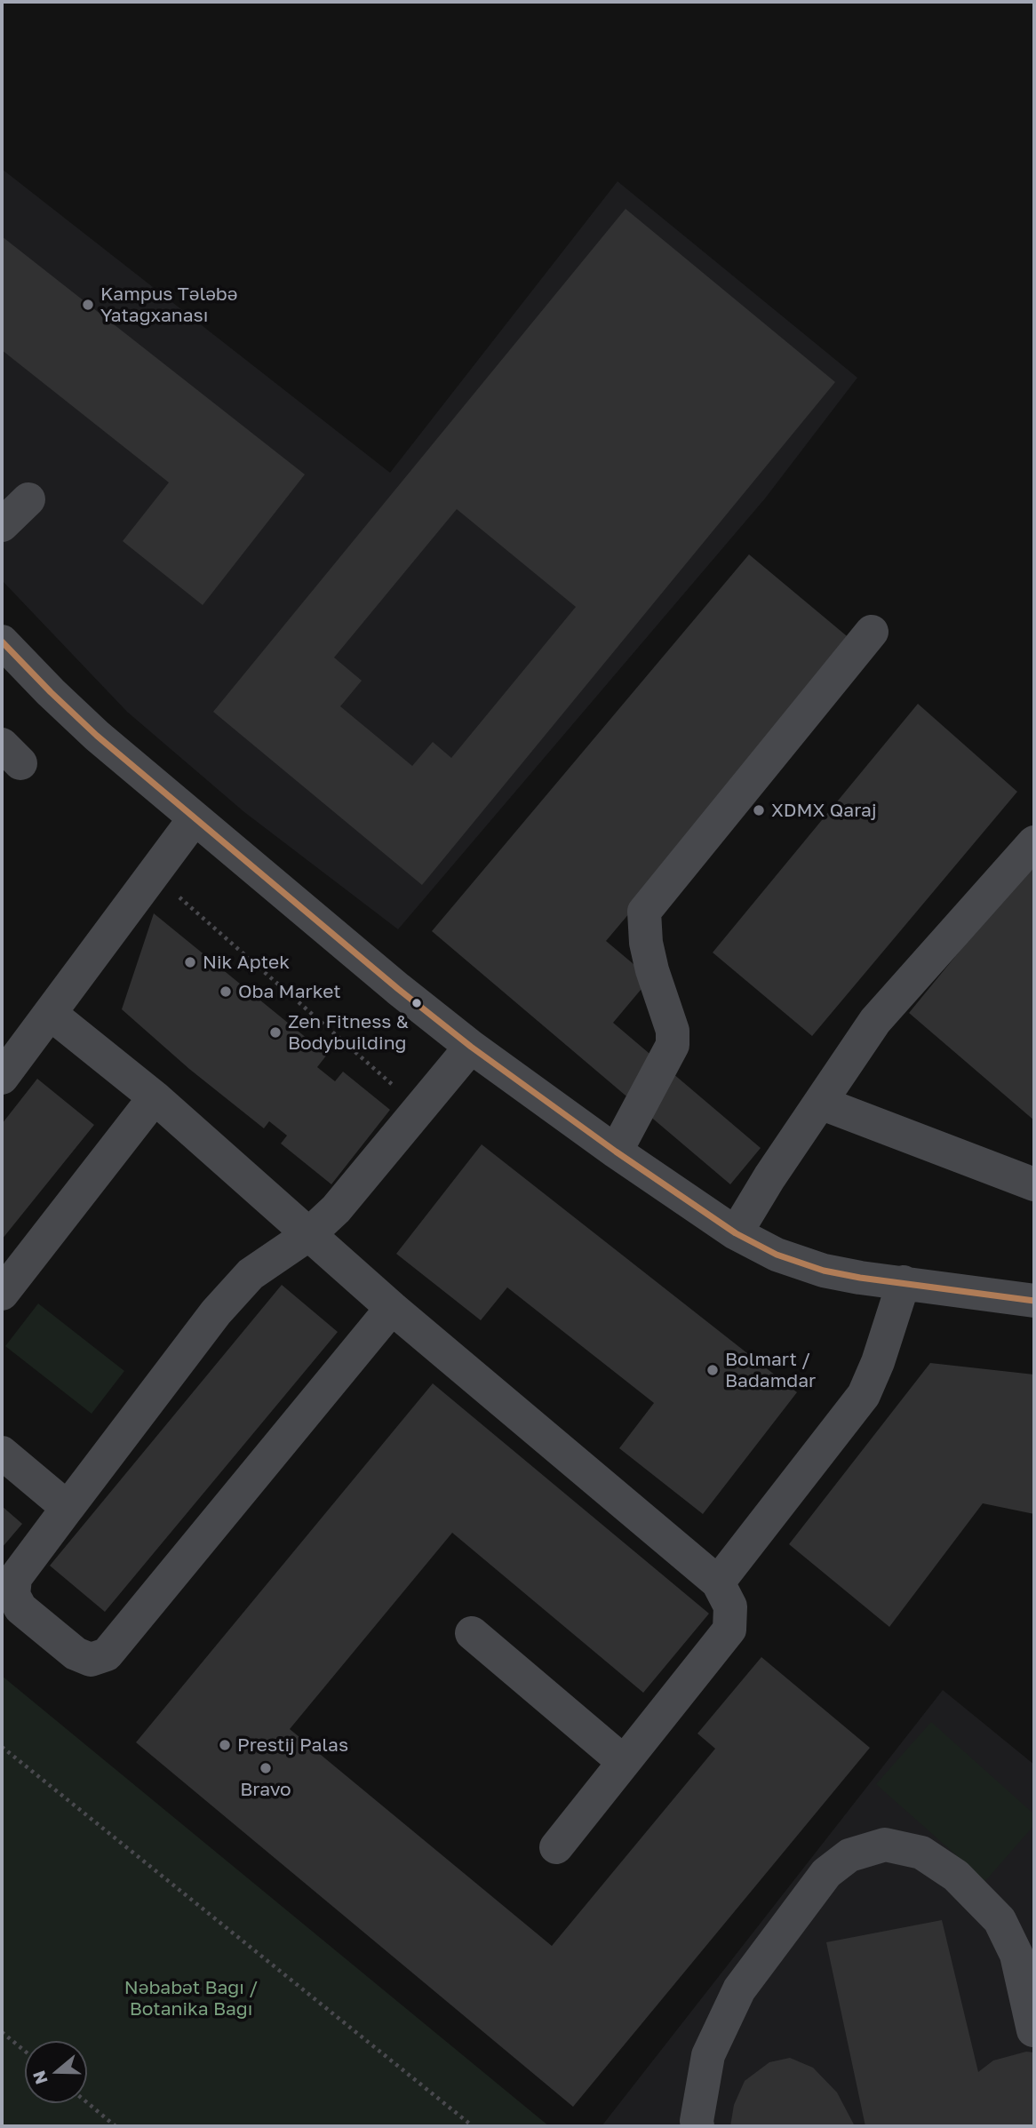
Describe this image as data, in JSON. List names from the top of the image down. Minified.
{"parks":["Nəbabət Bağı / Botanika Bağı"],"places":["Kampus Tələbə Yatağxanası","XDMX Qaraj","Nik Aptek","Oba Market","Zen Fitness & Bodybuilding","Bolmart / Badamdar","Prestij Palas","Bravo"],"north":"left"}
